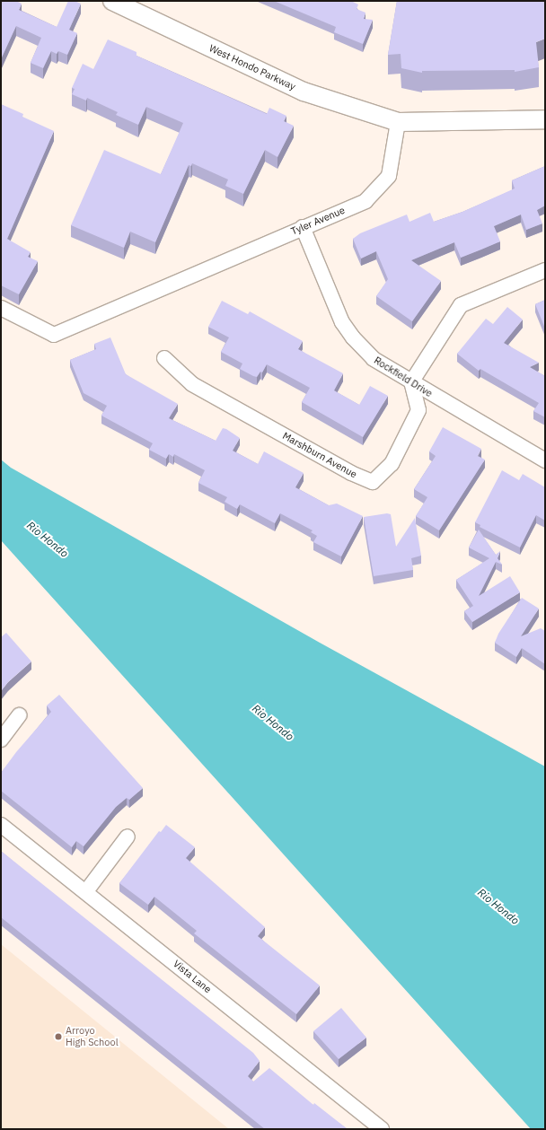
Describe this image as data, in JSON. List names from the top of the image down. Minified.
{"streets":{"street":["West Hondo Parkway","Tyler Avenue","Rockfield Drive","Marshburn Avenue","Vista Lane"]},"crossings":[["West Hondo Parkway","Tyler Avenue"],["Tyler Avenue","Rockfield Drive"],["Rockfield Drive","Marshburn Avenue"]],"water":["Rio Hondo"],"places":["Arroyo High School"]}
